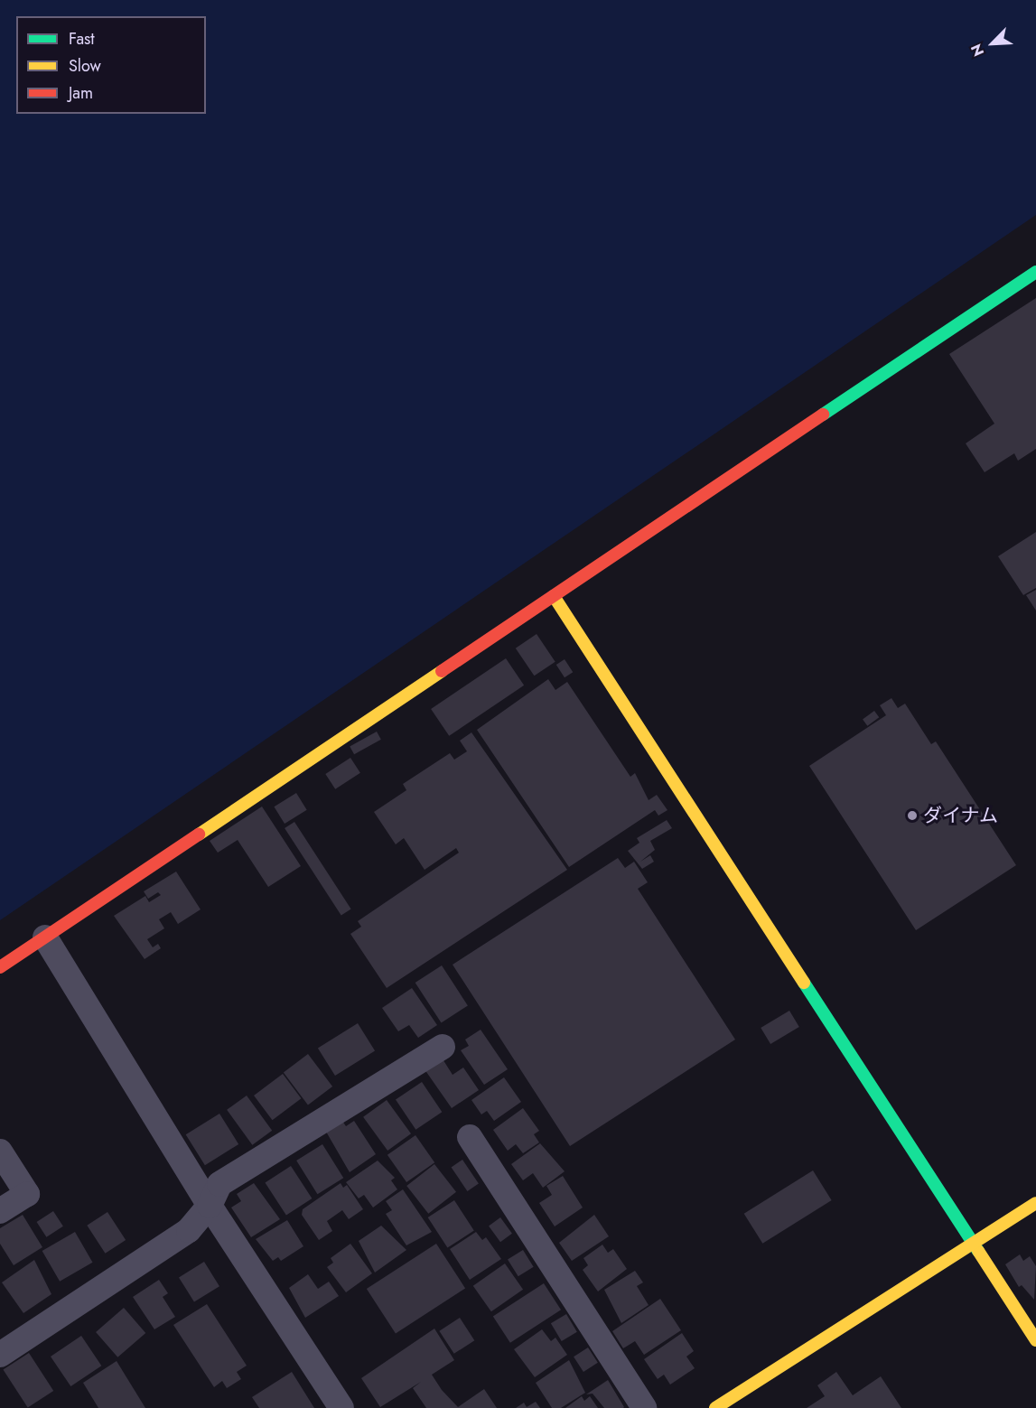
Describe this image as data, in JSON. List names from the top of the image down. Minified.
{"places":["ダイナム"],"legend":["Fast","Slow","Jam"],"north":"bottom left"}
